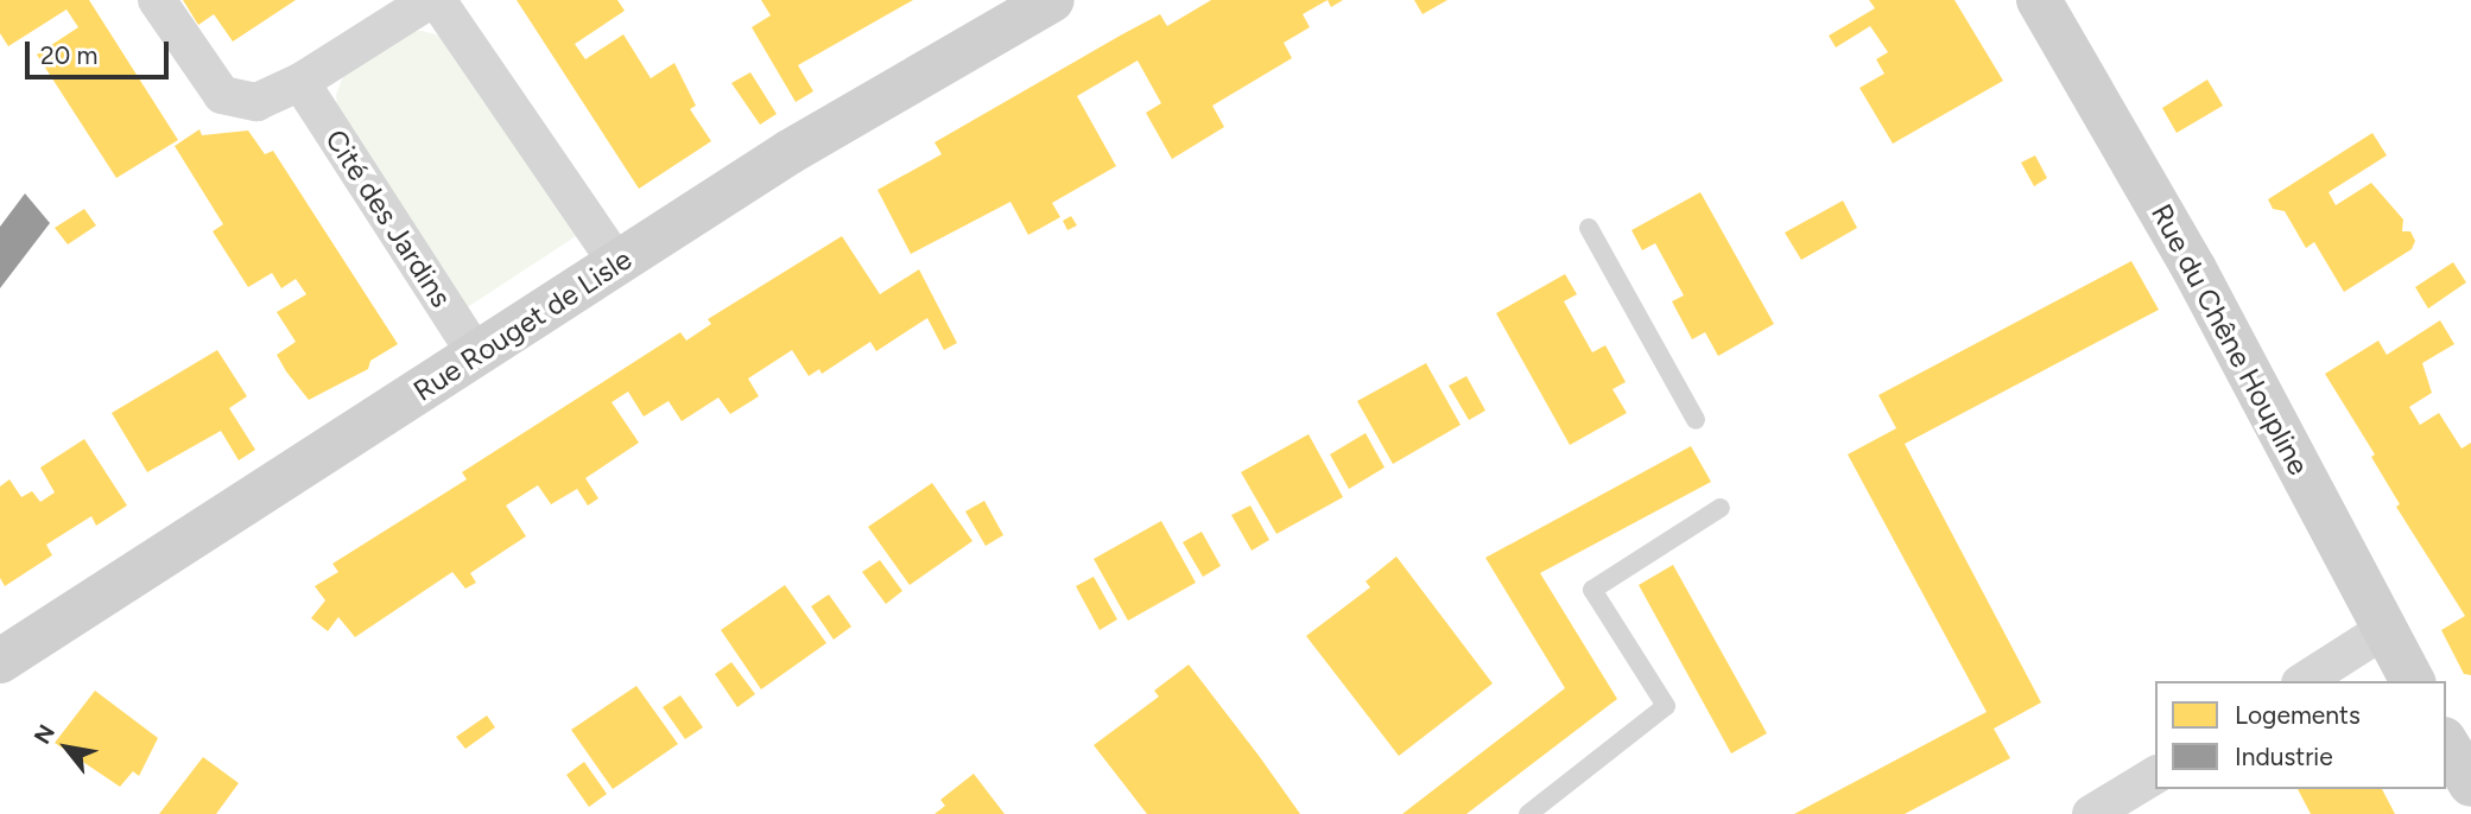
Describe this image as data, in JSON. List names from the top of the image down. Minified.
{"streets":{"street":["Cité des Jardins","Rue Rouget de Lisle","Rue du Chêne Houpline"]},"crossings":[["Cité des Jardins","Rue Rouget de Lisle"]],"legend":["Logements","Industrie"],"scale_bar":"20 m","north":"top left"}
